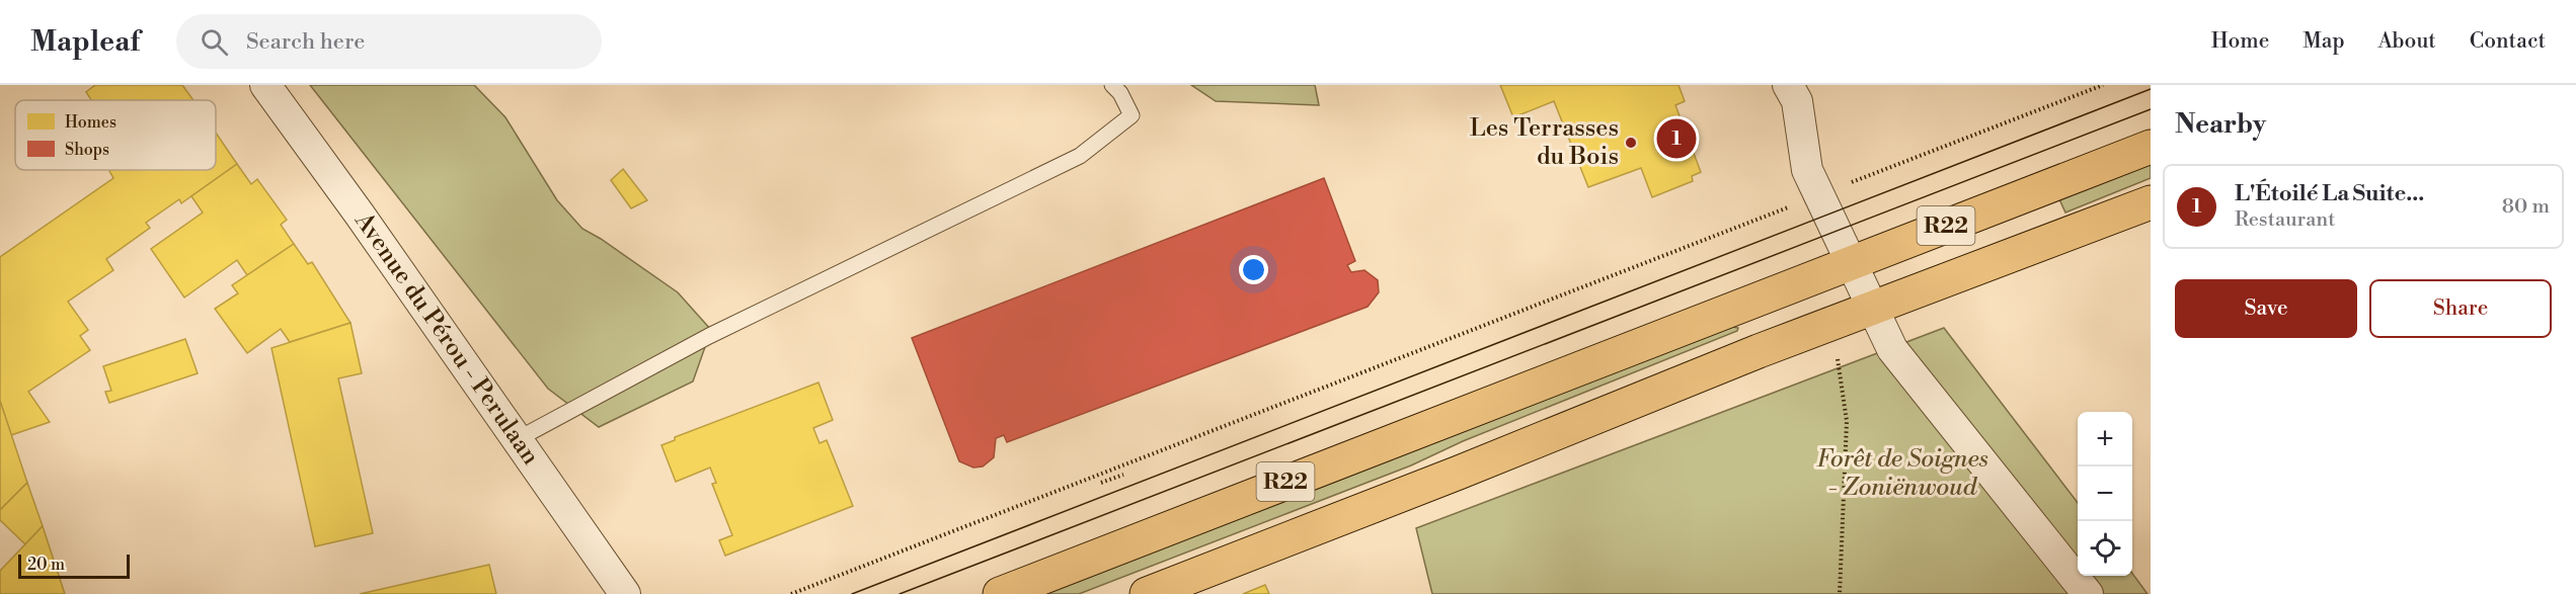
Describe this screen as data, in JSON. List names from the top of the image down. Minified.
{"streets":{"main road":["R22"],"street":["Avenue du Pérou - Perulaan"]},"parks":["Forêt de Soignes - Zoniënwoud"],"places":["Les Terrasses du Bois"],"legend":["Homes","Shops"],"scale_bar":"20 m","page":{"header":"Mapleaf","search":"Search here","nav":["Home","Map","About","Contact"],"heading":"Nearby","pins":"1","list":[{"mark":"1","name":"L'Étoilé La Suite...","note":"Restaurant","value":"80 m"}],"buttons":["Save","Share"],"map_buttons":["+","−"],"scale":"20 m"}}
